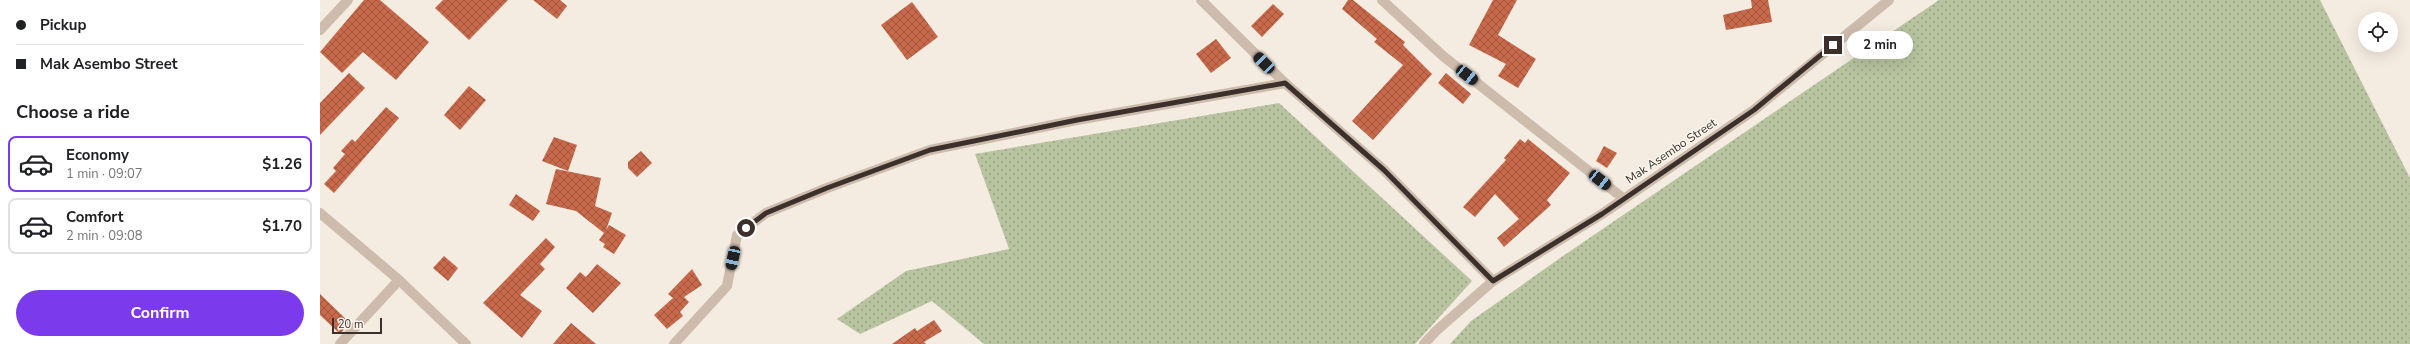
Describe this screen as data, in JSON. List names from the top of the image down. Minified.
{"streets":{"street":["Mak Asembo Street"]},"scale_bar":"20 m","page":{"banner":["Pickup","Mak Asembo Street"],"bubble":"2 min","heading":"Choose a ride","list":[{"name":"Economy","note":"1 min · 09:07","value":"$1.26"},{"name":"Comfort","note":"2 min · 09:08","value":"$1.70"}],"buttons":"Confirm","scale":"20 m"}}
